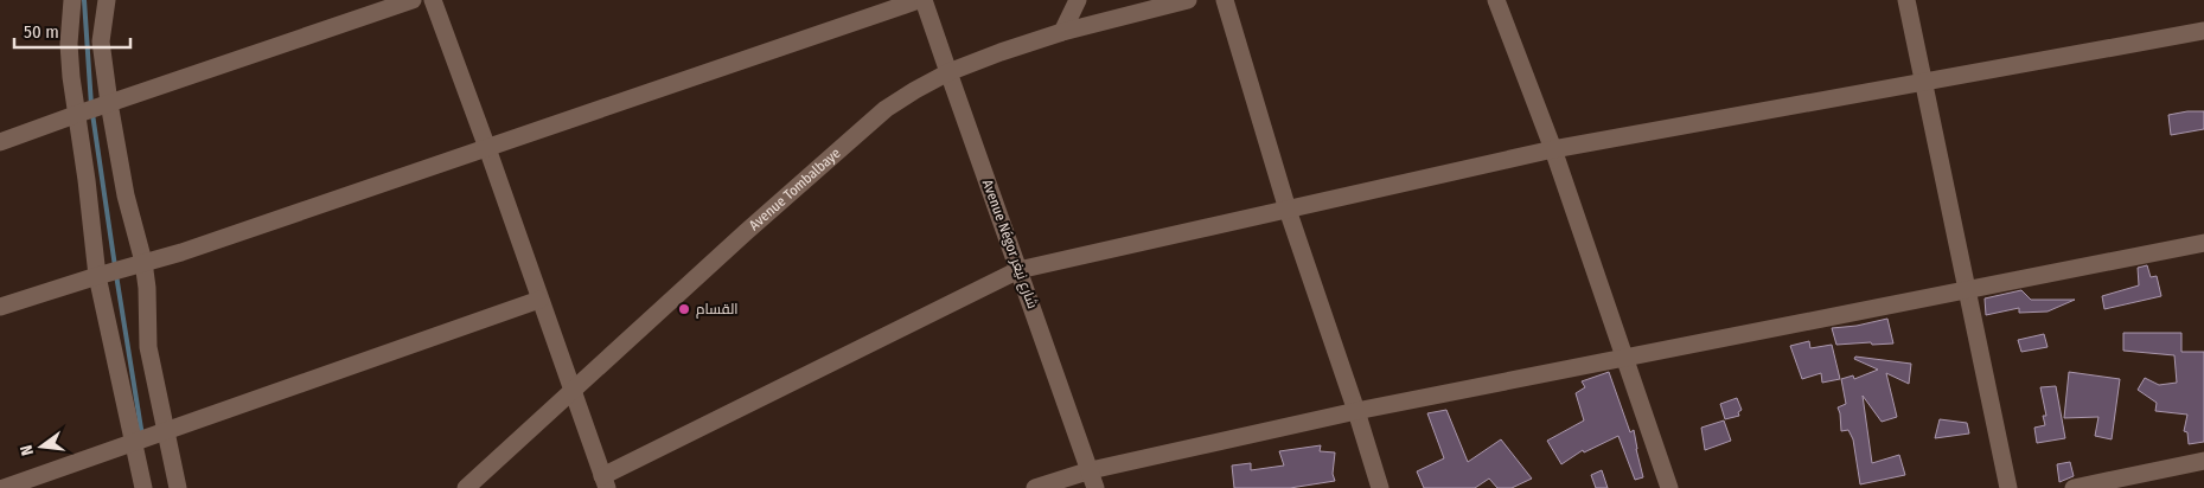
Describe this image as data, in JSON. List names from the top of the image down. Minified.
{"streets":{"street":["Avenue Tombalbaye","Avenue Négor شارع نيغر"]},"crossings":[["Avenue Tombalbaye","Avenue Négor شارع نيغر"]],"places":["القسام"],"scale_bar":"50 m","north":"left"}
